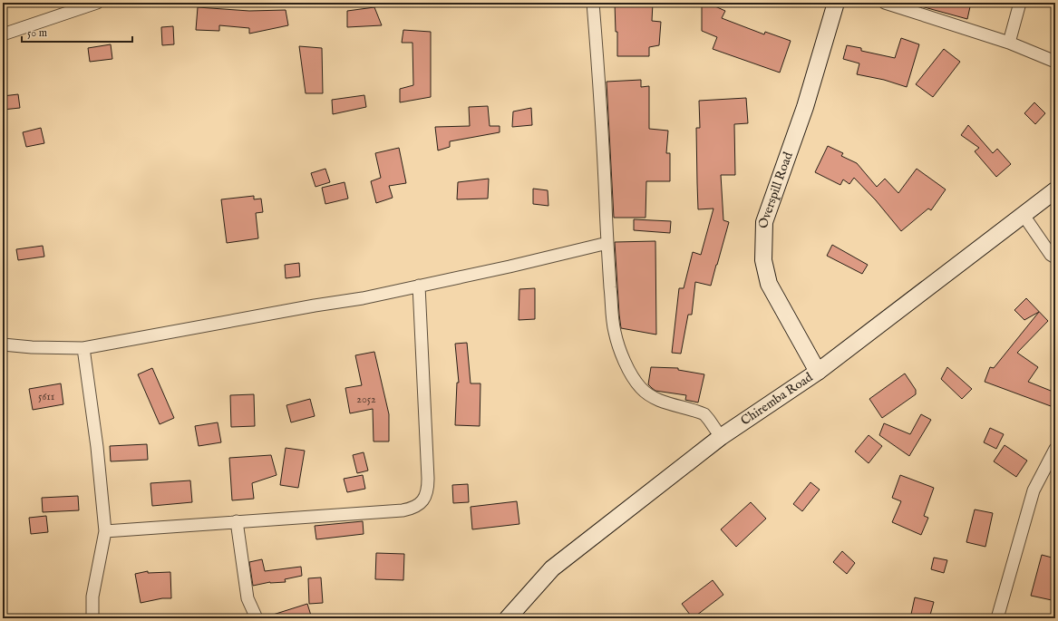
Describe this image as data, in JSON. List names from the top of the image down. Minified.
{"streets":{"main road":["Overspill Road","Chiremba Road"]},"crossings":[["Overspill Road","Chiremba Road"]],"house_numbers":["5611","2052"],"scale_bar":"50 m"}
